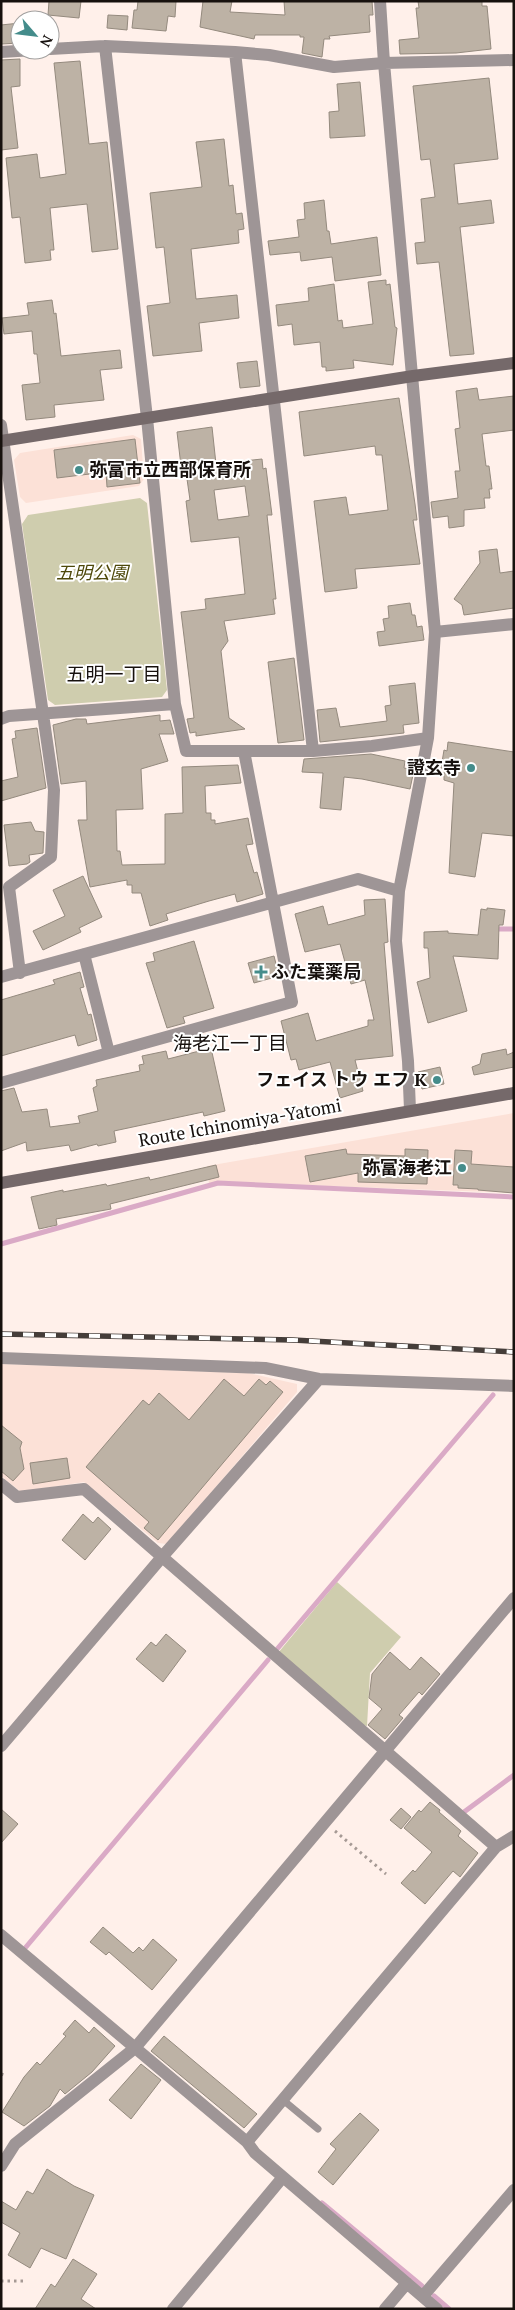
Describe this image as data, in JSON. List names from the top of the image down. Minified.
{"streets":{"street":["Route Ichinomiya-Yatomi"]},"districts":["五明一丁目","海老江一丁目"],"parks":["五明公園"],"places":{"other":["弥富市立西部保育所","證玄寺","フェイス トウ エフ K","弥富海老江"],"health":["ふた葉薬局"]},"north":"bottom right"}
